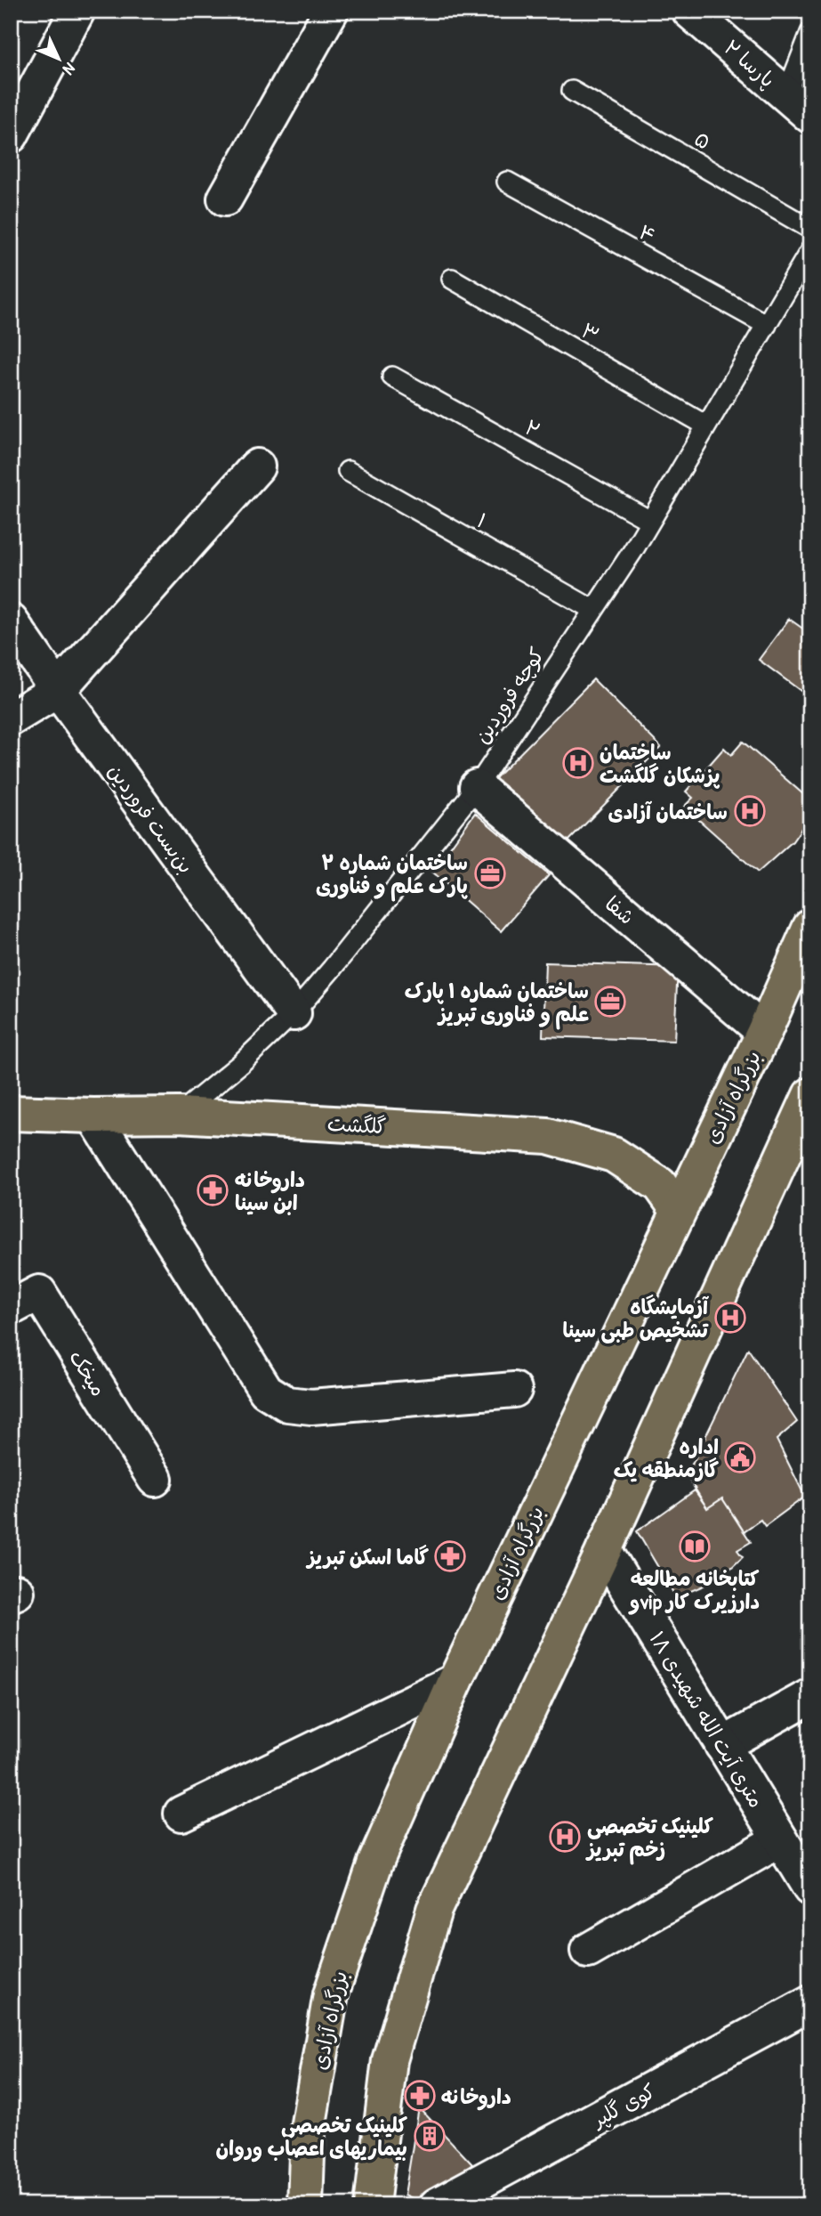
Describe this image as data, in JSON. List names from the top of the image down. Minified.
{"streets":{"main road":["بزرگراه آزادی","گلگشت"],"street":["پارسا ۲","بن‌بست فروردین","شفا","میخک","۱۸ متری آیت الله شهیدی","کوی گلپر"],"lane":["۵","۴","۳","۲","۱","کوچه فروردین"]},"crossings":[["۴","کوچه فروردین"],["۳","کوچه فروردین"],["۲","کوچه فروردین"],["۱","کوچه فروردین"],["کوچه فروردین","بن‌بست فروردین"],["کوچه فروردین","شفا"],["کوچه فروردین","گلگشت"],["شفا","بزرگراه آزادی"],["بزرگراه آزادی","گلگشت"]],"places":{"hospital":["ساختمان پزشکان گلگشت","ساختمان آزادی","آزمایشگاه تشخیص طبی سینا","کلینیک تخصصی زخم تبریز"],"office":["ساختمان شماره ۲ پارک علم و فناوری","ساختمان شماره ۱ پارک علم و فناوری تبریز"],"pharmacy":["داروخانه ابن سینا","گاما اسکن تبریز","داروخانه"],"public building":["اداره گازمنطقه یک"],"library":["کتابخانه مطالعه وvip دارزیرک کار"],"building":["کلینیک تخصصی بیماریهای اعصاب وروان"]},"north":"bottom right"}
